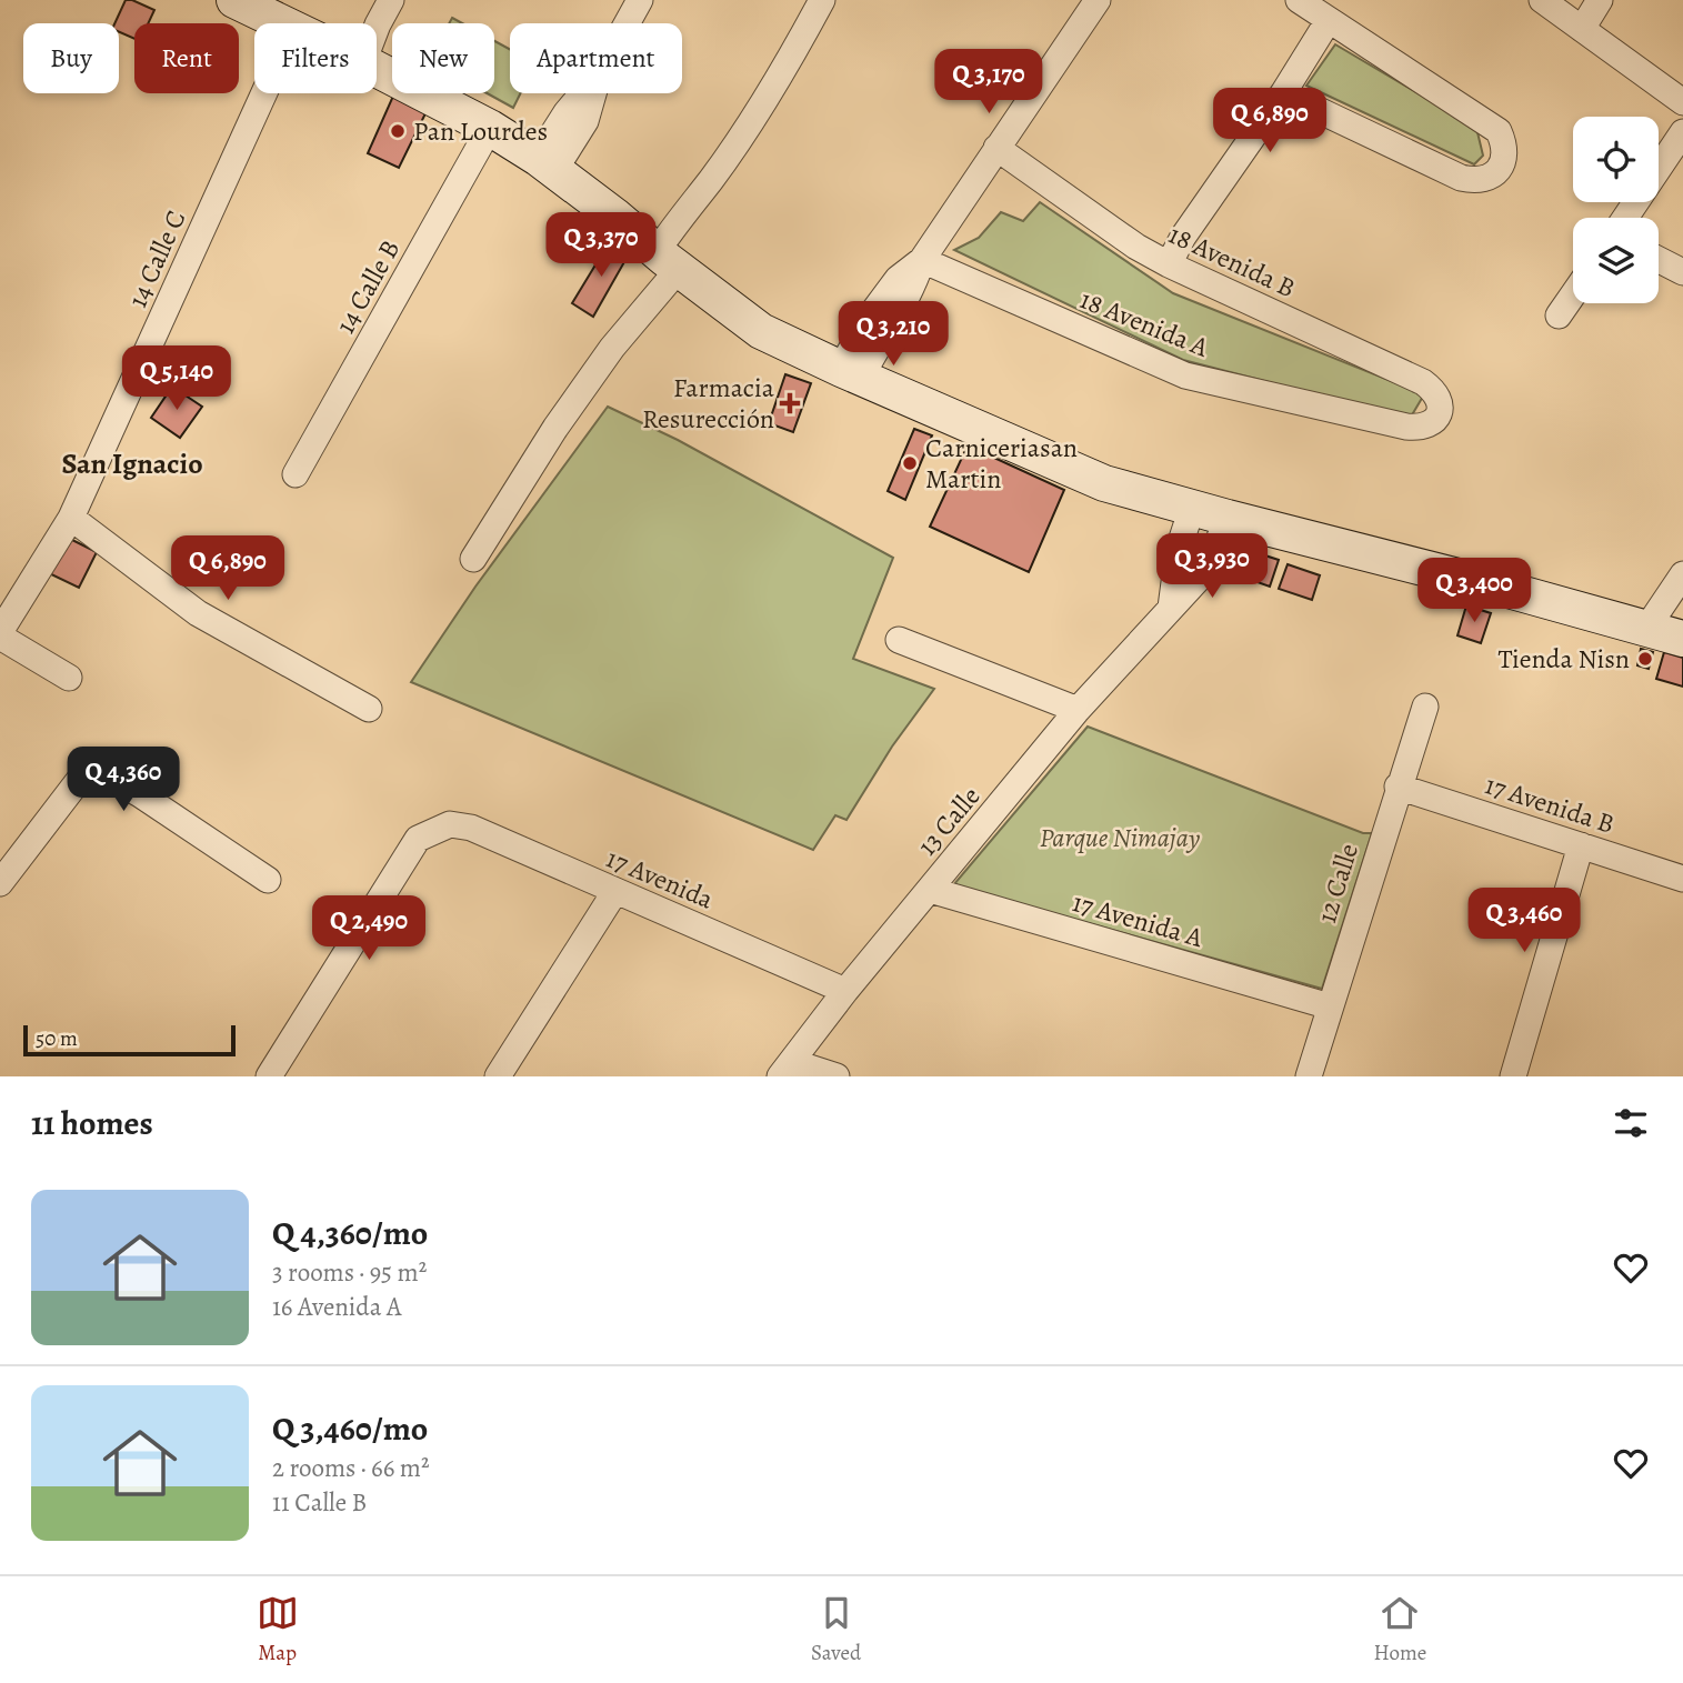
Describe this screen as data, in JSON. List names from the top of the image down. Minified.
{"streets":{"street":["14 Calle C","18 Avenida B","14 Calle B","18 Avenida A","17 Avenida B","13 Calle","17 Avenida","12 Calle","17 Avenida A"]},"crossings":[["18 Avenida B","18 Avenida A"],["17 Avenida B","12 Calle"],["13 Calle","17 Avenida"],["13 Calle","17 Avenida A"],["12 Calle","17 Avenida A"]],"districts":["San Ignacio"],"parks":["Parque Nimajay"],"places":{"other":["Pan Lourdes","Carniceriasan Martin","Tienda Nisn"],"health":["Farmacia Resurección"]},"scale_bar":"50 m","page":{"chip":["Buy","Rent","Filters","New","Apartment"],"price":["Q 3,170","Q 6,890","Q 3,370","Q 3,210","Q 5,140","Q 3,930","Q 6,890","Q 3,400","Q 4,360","Q 3,460","Q 2,490"],"scale":"50 m","heading":"11 homes","list":[{"name":"Q 4,360/mo","note":"3 rooms · 95 m² · 16 Avenida A"},{"name":"Q 3,460/mo","note":"2 rooms · 66 m² · 11 Calle B"}],"tabs":["Map","Saved","Home"]}}
